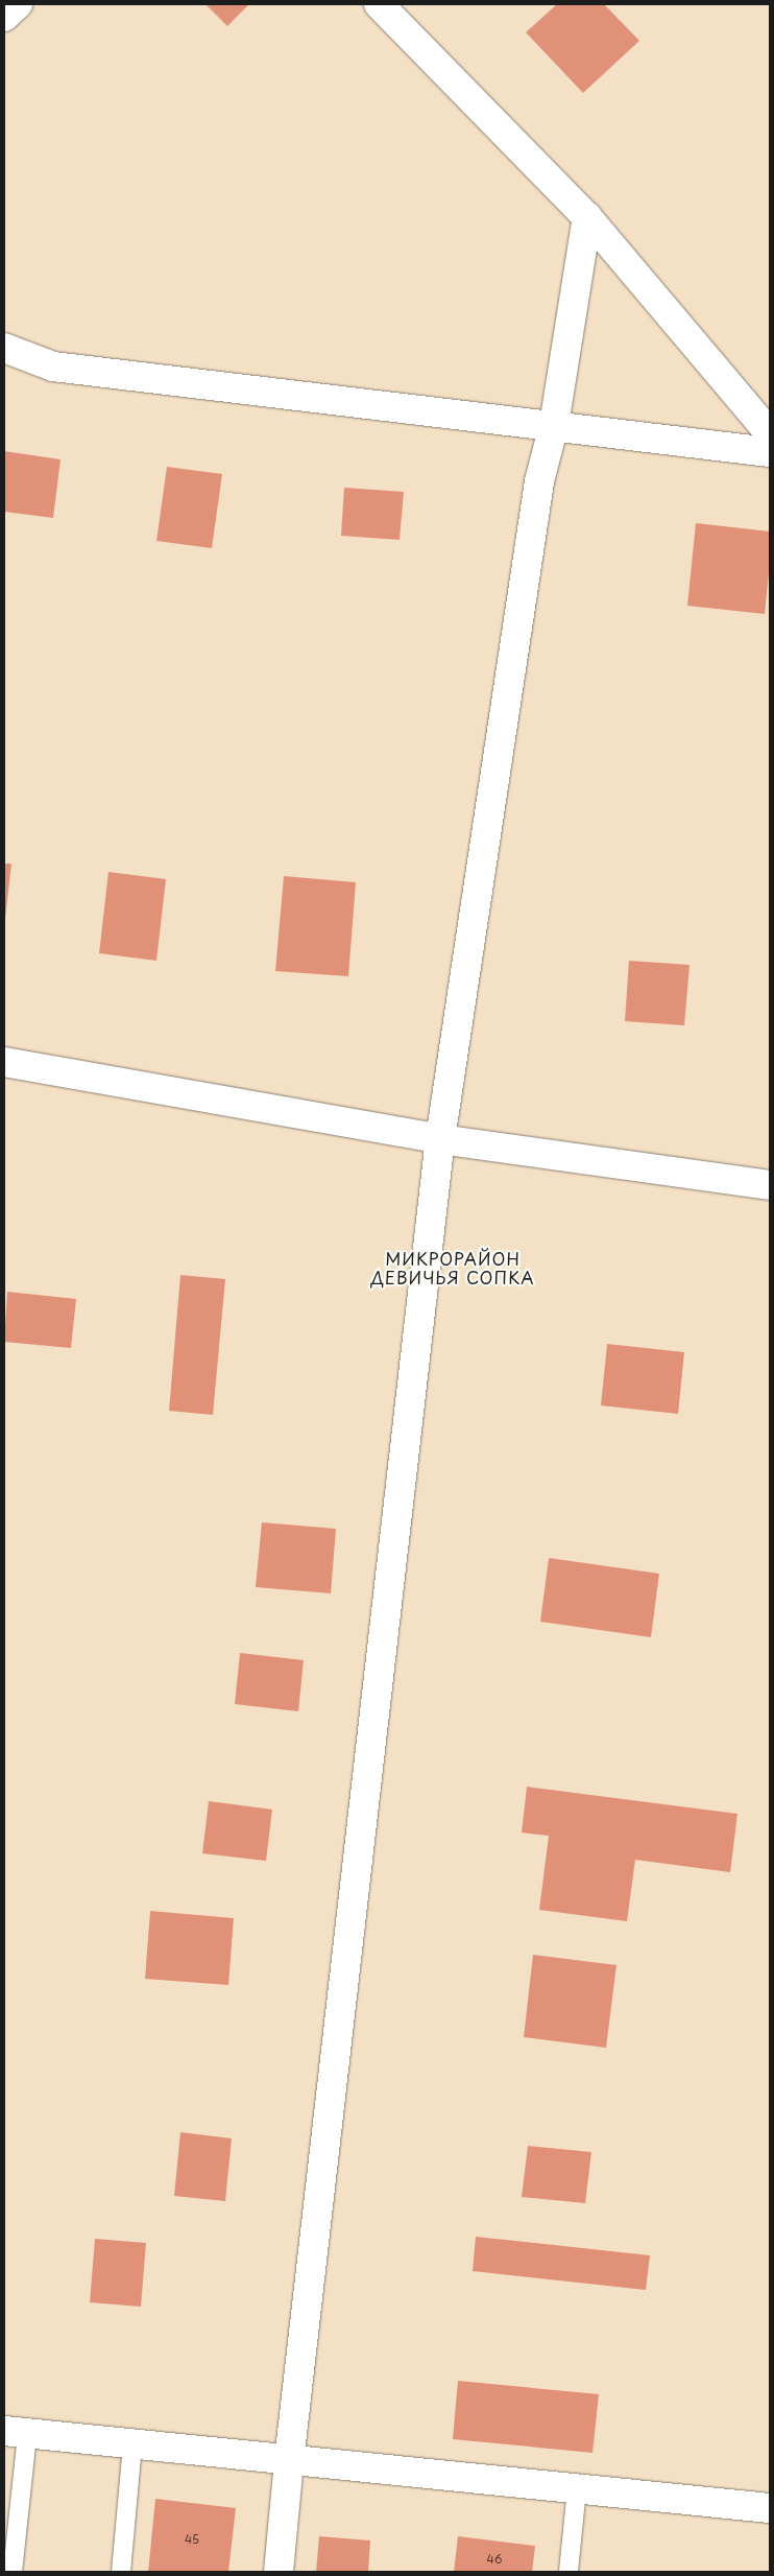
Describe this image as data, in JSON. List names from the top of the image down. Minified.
{"districts":["МИКРОРАЙОН ДЕВИЧЬЯ СОПКА"],"house_numbers":["45","46"]}
